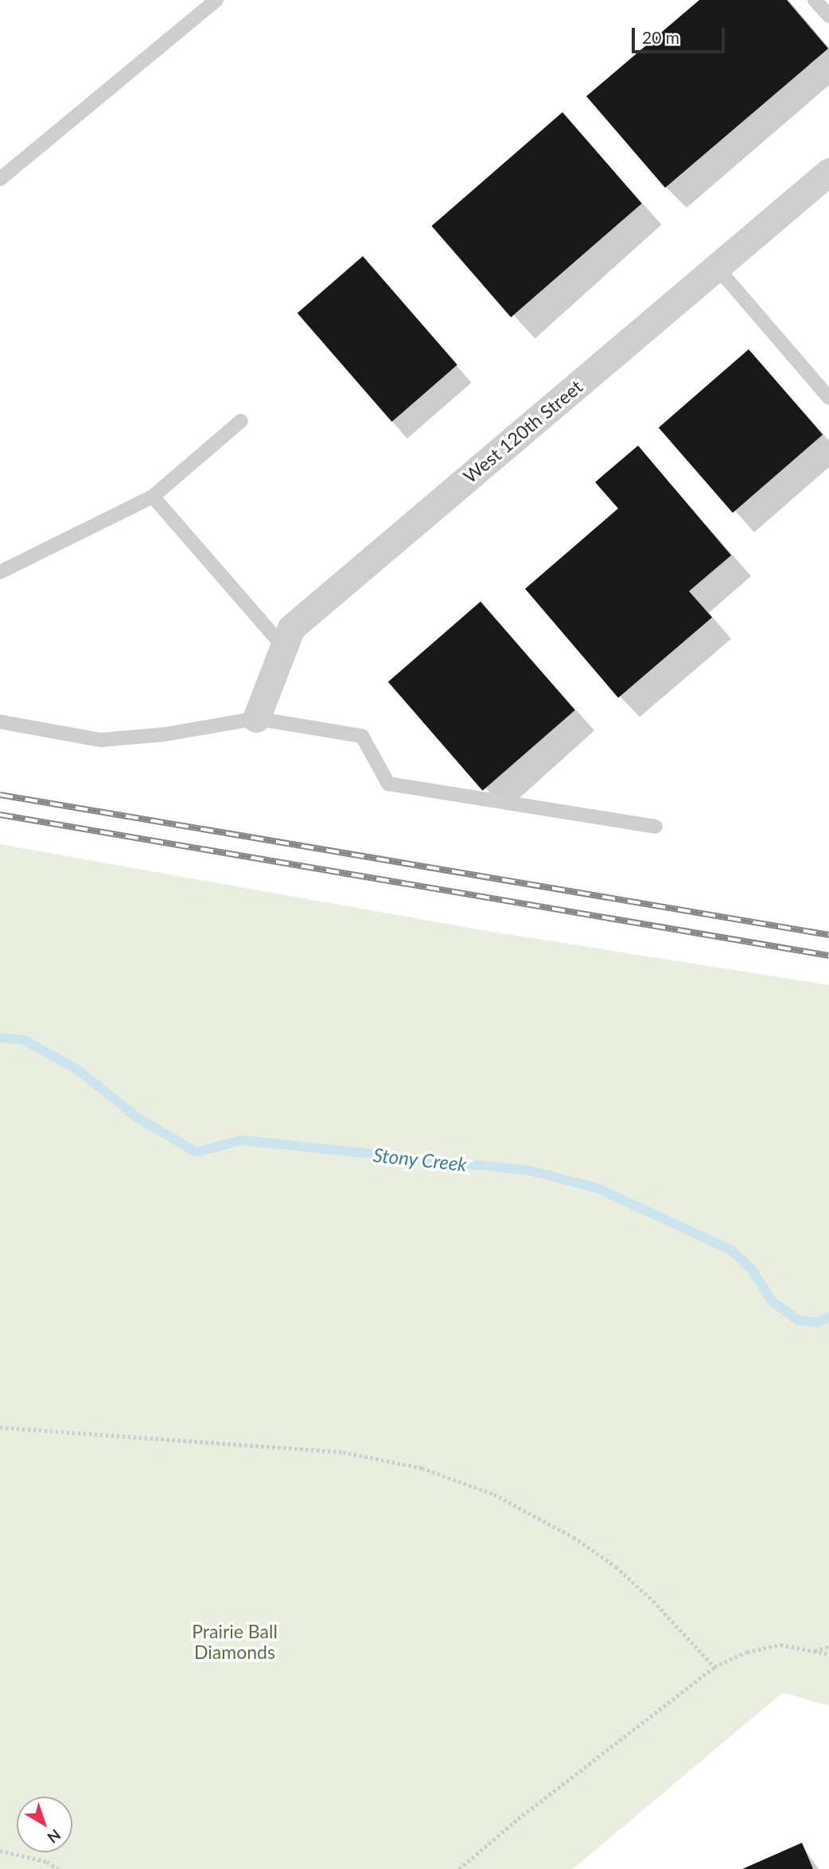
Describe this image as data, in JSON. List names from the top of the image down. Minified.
{"streets":{"street":["West 120th Street"]},"water":["Stony Creek"],"parks":["Prairie Ball Diamonds"],"scale_bar":"20 m","north":"bottom right"}
